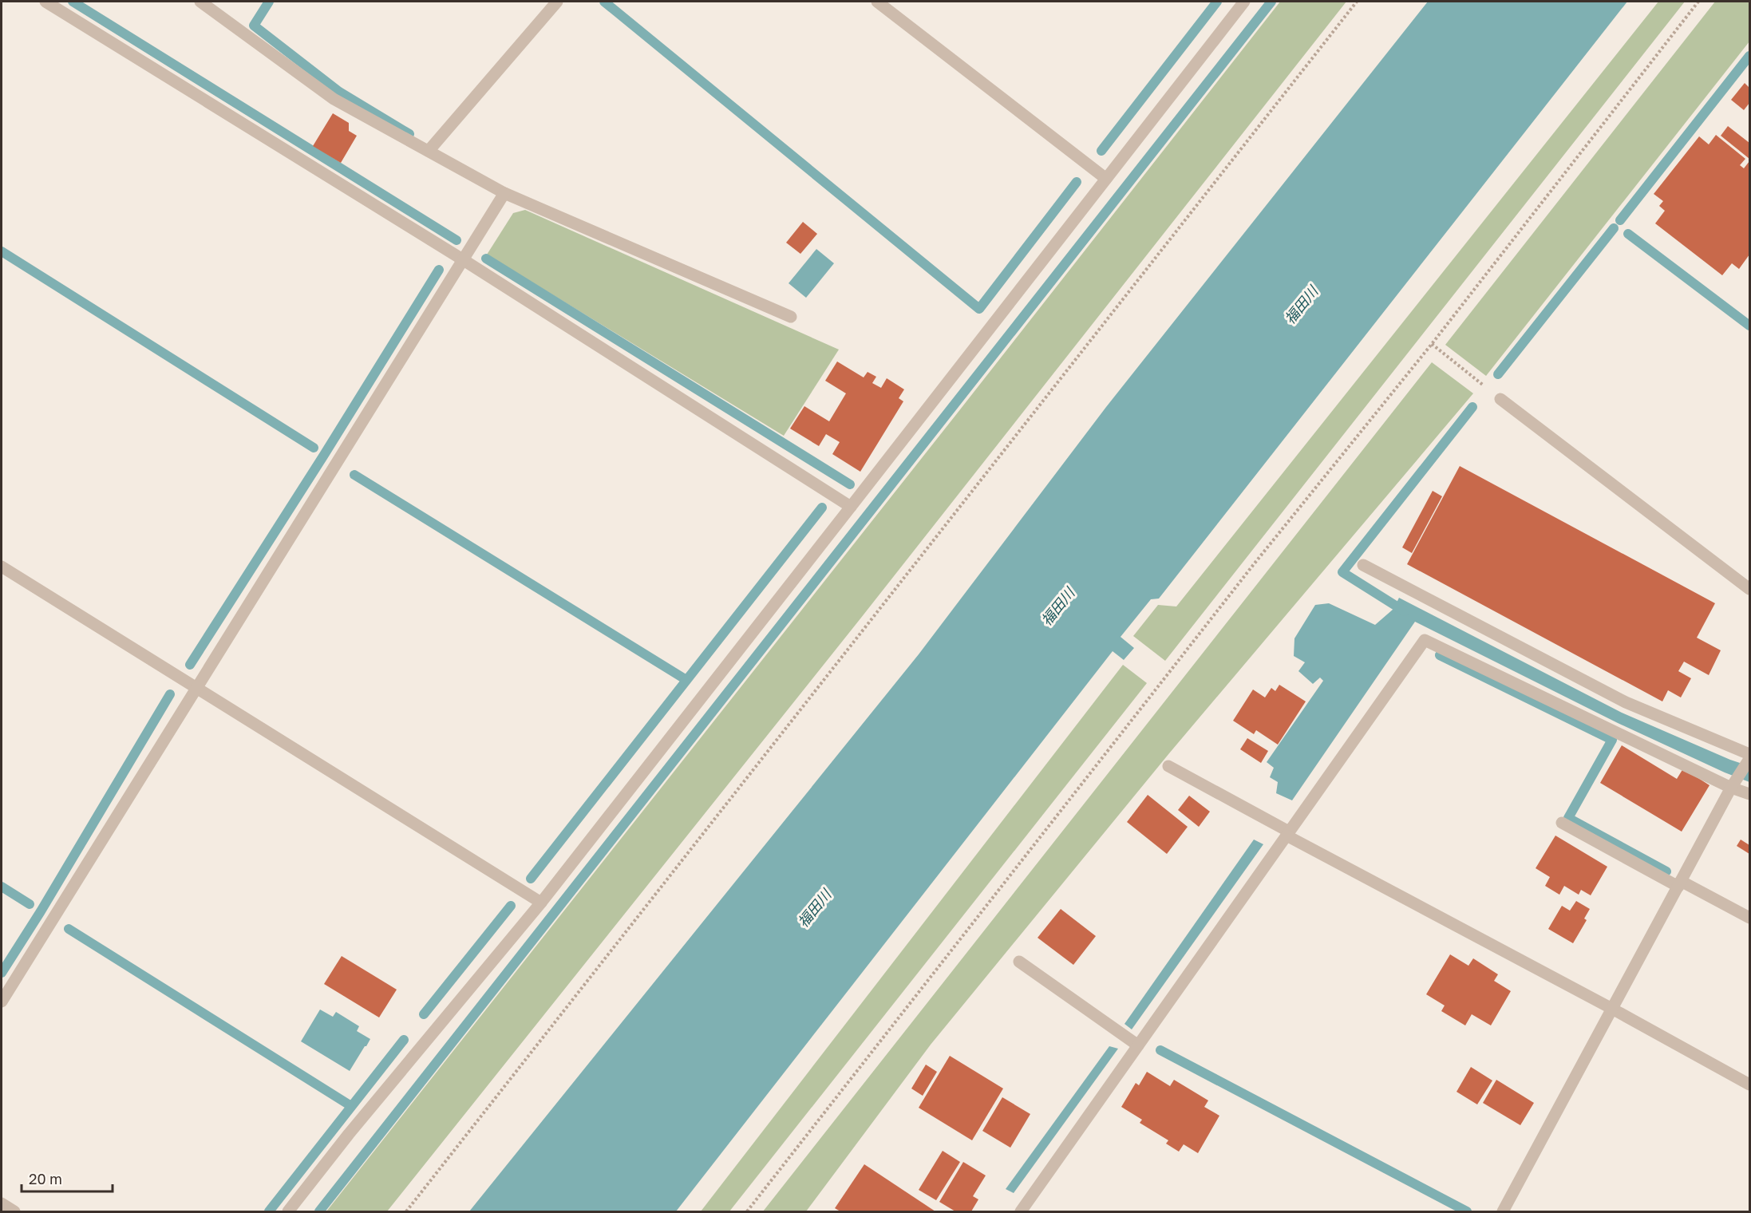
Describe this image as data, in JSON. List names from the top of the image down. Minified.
{"water":["福田川"],"scale_bar":"20 m"}
